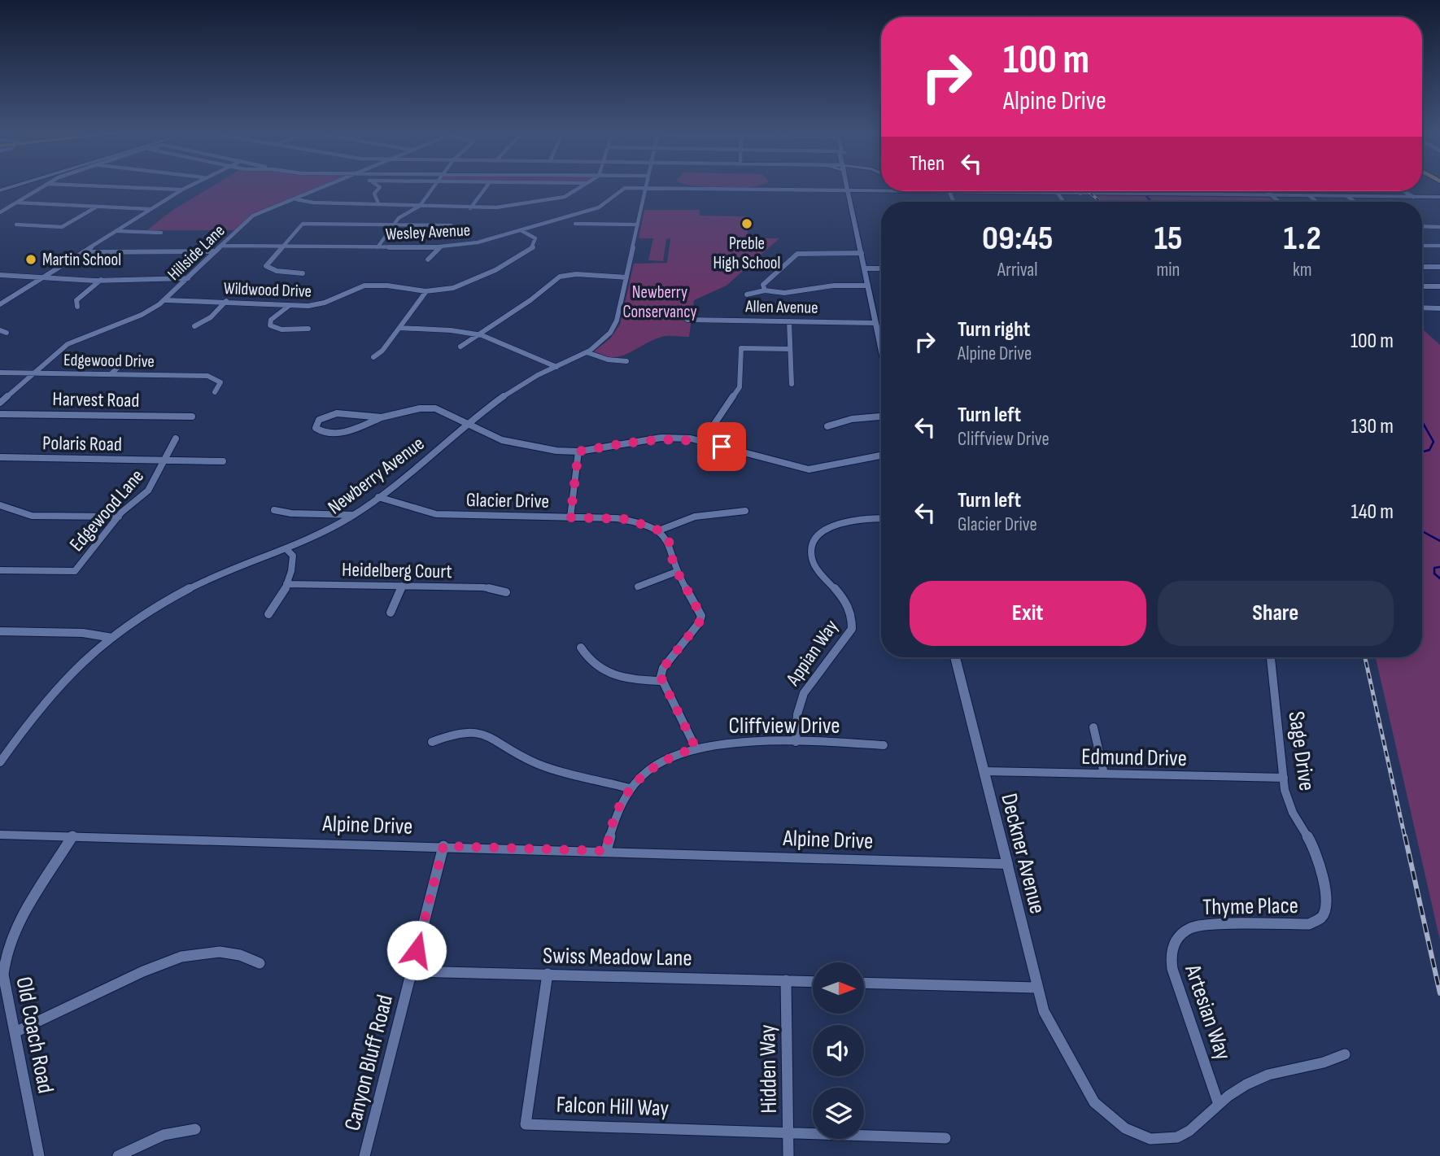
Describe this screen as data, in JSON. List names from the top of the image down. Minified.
{"streets":{"street":["Wesley Avenue","Hillside Lane","Wildwood Drive","Allen Avenue","Edgewood Drive","Harvest Road","Polaris Road","Newberry Avenue","Glacier Drive","Edgewood Lane","Heidelberg Court","Appian Way","Cliffview Drive","Sage Drive","Edmund Drive","Alpine Drive","Deckner Avenue","Thyme Place","Swiss Meadow Lane","Artesian Way","Old Coach Road","Canyon Bluff Road","Hidden Way","Falcon Hill Way"]},"crossings":[["Wesley Avenue","Hillside Lane"],["Wesley Avenue","Wildwood Drive"],["Wesley Avenue","Newberry Avenue"],["Hillside Lane","Wildwood Drive"],["Hillside Lane","Edgewood Drive"],["Polaris Road","Edgewood Lane"],["Newberry Avenue","Glacier Drive"],["Appian Way","Cliffview Drive"],["Cliffview Drive","Alpine Drive"],["Sage Drive","Edmund Drive"],["Sage Drive","Thyme Place"],["Edmund Drive","Deckner Avenue"],["Alpine Drive","Deckner Avenue"],["Alpine Drive","Old Coach Road"],["Alpine Drive","Canyon Bluff Road"],["Deckner Avenue","Artesian Way"],["Thyme Place","Artesian Way"],["Swiss Meadow Lane","Canyon Bluff Road"],["Swiss Meadow Lane","Hidden Way"],["Swiss Meadow Lane","Falcon Hill Way"],["Hidden Way","Falcon Hill Way"]],"parks":["Newberry Conservancy"],"places":["Preble High School","Martin School"],"north":"right","page":{"turn":["100 m","Alpine Drive"],"then":"Then","eta":["09:45","Arrival","15","min","1.2","km"],"list":[{"name":"Turn right","note":"Alpine Drive","value":"100 m"},{"name":"Turn left","note":"Cliffview Drive","value":"130 m"},{"name":"Turn left","note":"Glacier Drive","value":"140 m"}],"buttons":["Exit","Share"]}}
